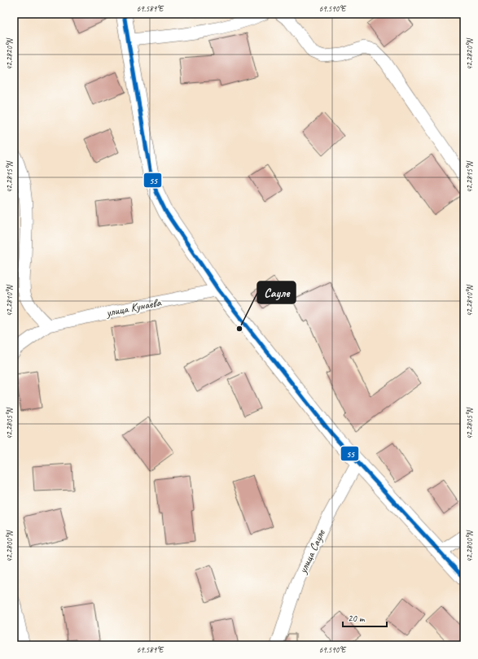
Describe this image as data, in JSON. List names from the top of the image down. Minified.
{"streets":{"street":["улица Кунаева","улица Сауле"]},"places":["Сауле"],"lines":["transit line 55"],"scale_bar":"20 m","coordinates":["69.589°E","69.590°E","42.2820°N","42.2815°N","42.2810°N","42.2805°N","42.2800°N"]}
